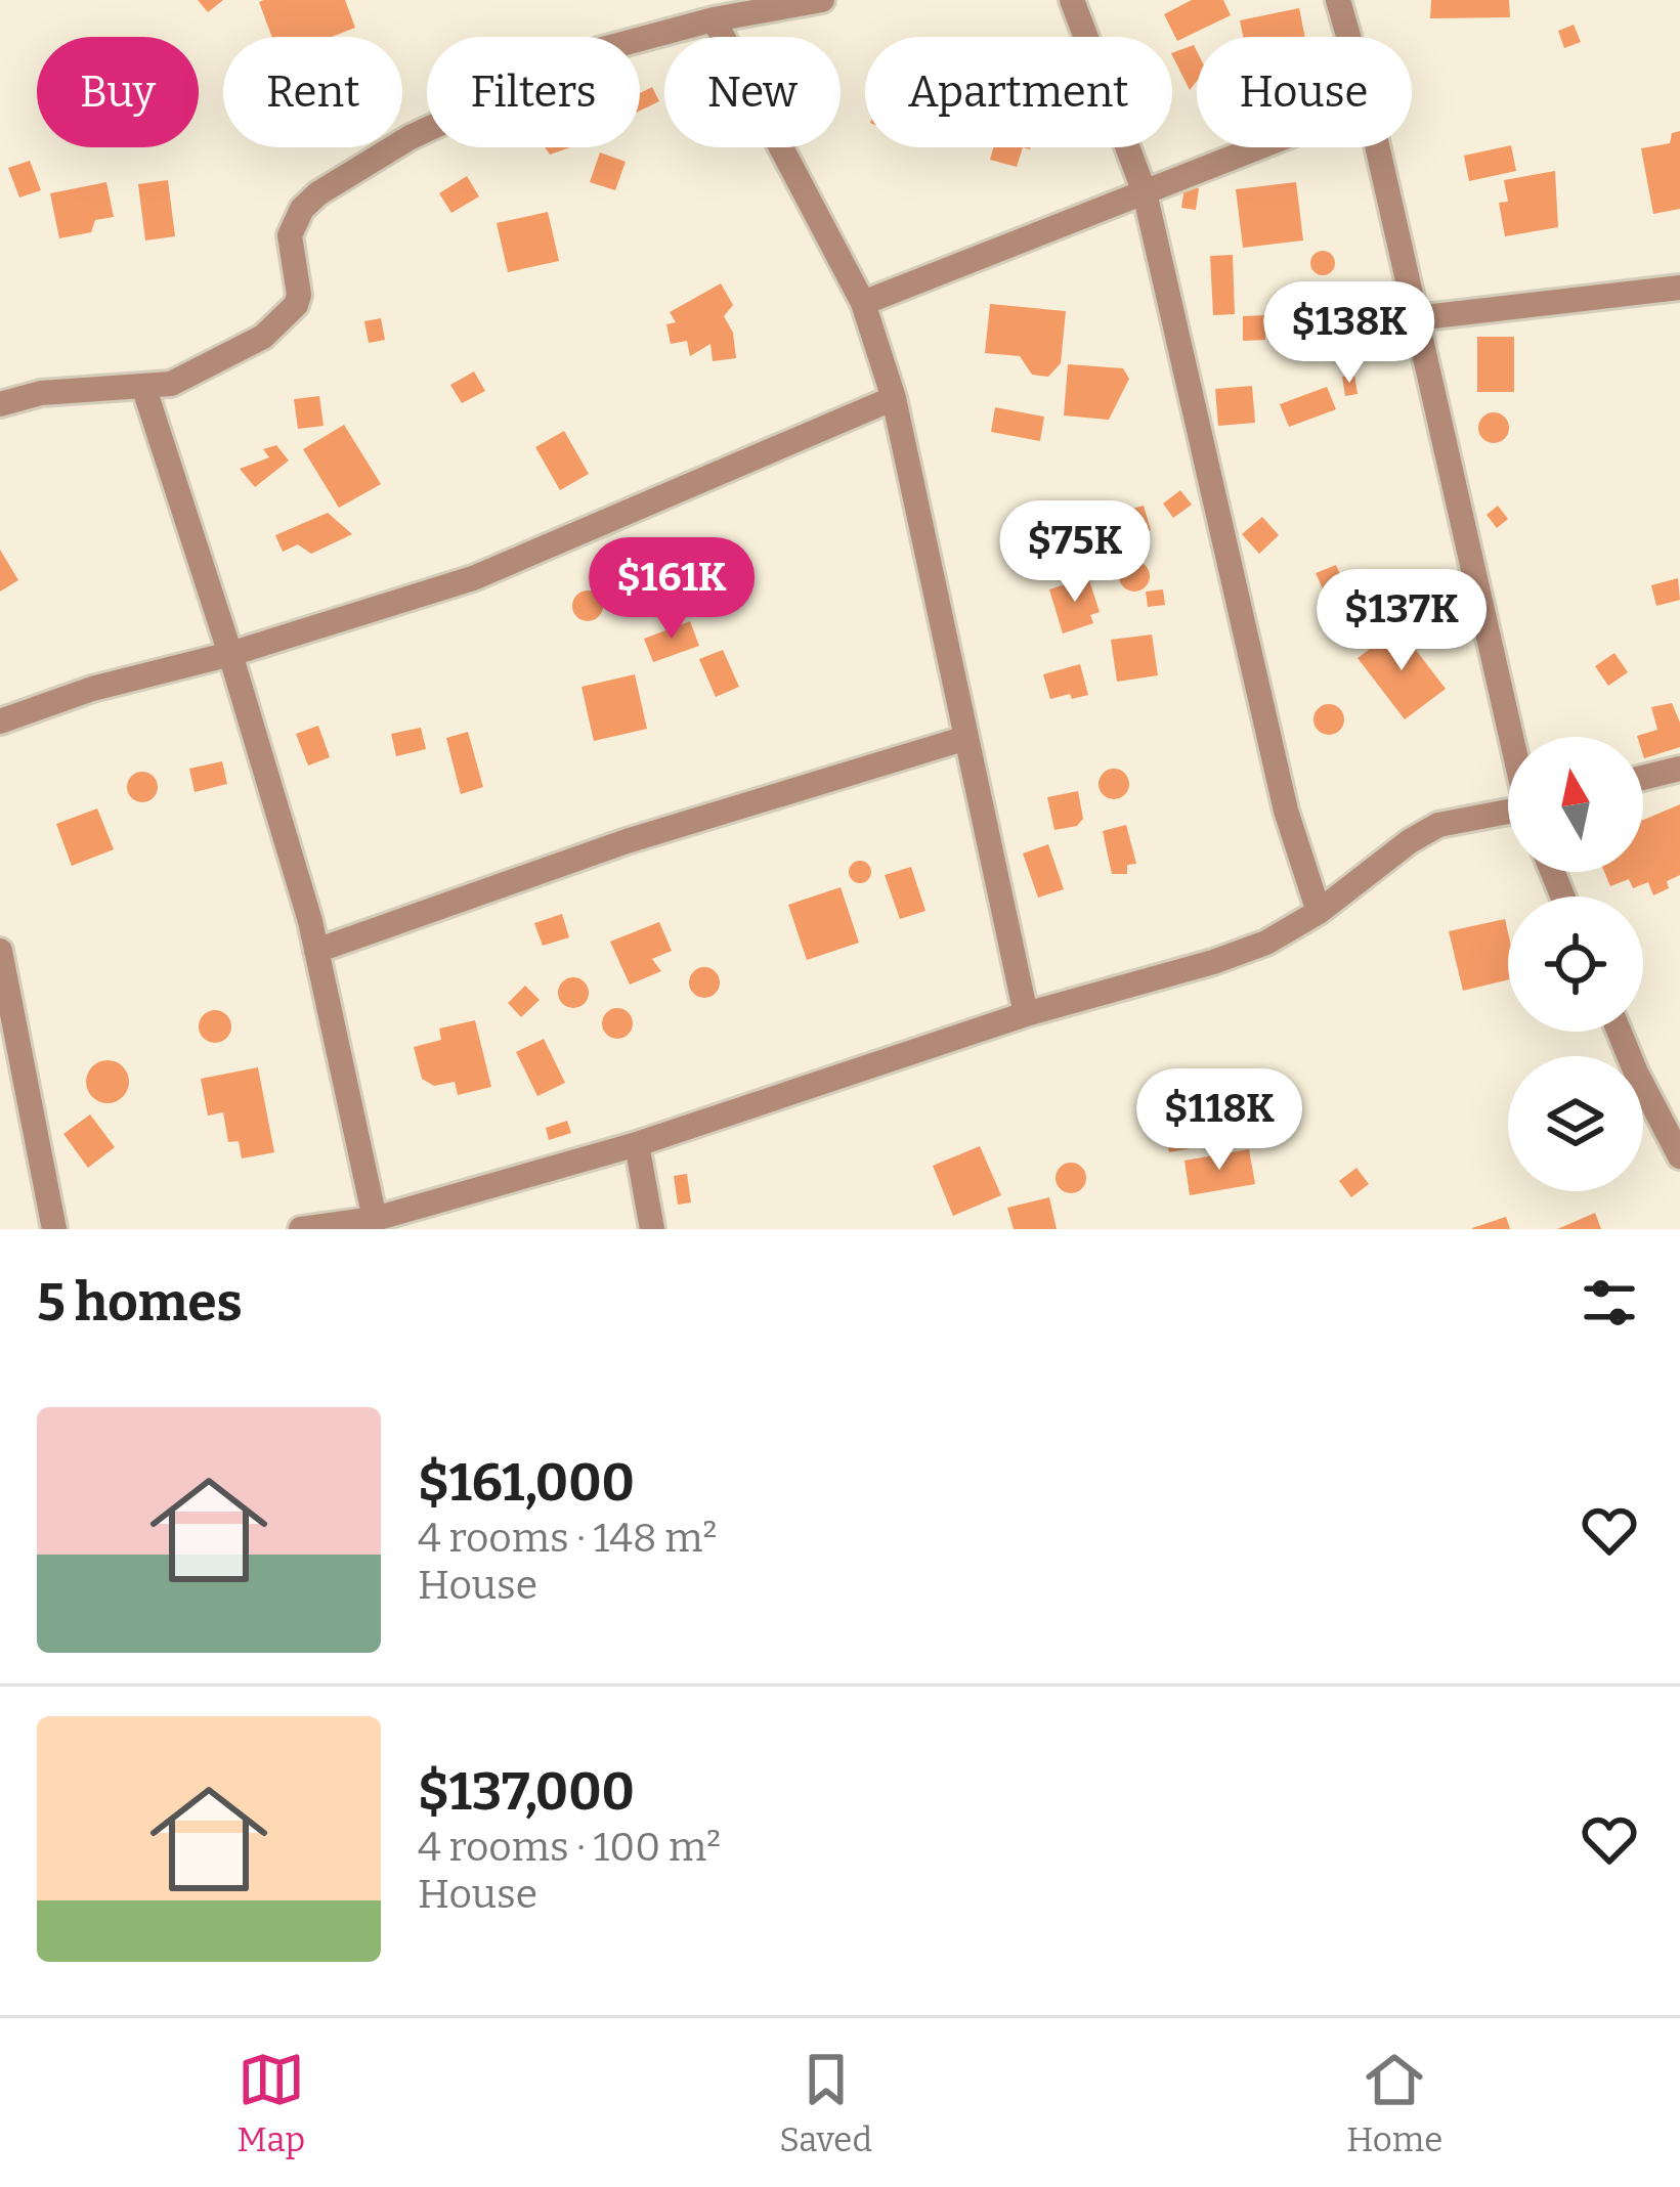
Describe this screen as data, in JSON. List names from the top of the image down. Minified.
{"north":"top","page":{"chip":["Buy","Rent","Filters","New","Apartment","House"],"price":["$138K","$75K","$161K","$137K","$118K"],"heading":"5 homes","list":[{"name":"$161,000","note":"4 rooms · 148 m² · House"},{"name":"$137,000","note":"4 rooms · 100 m² · House"}],"tabs":["Map","Saved","Home"]}}
